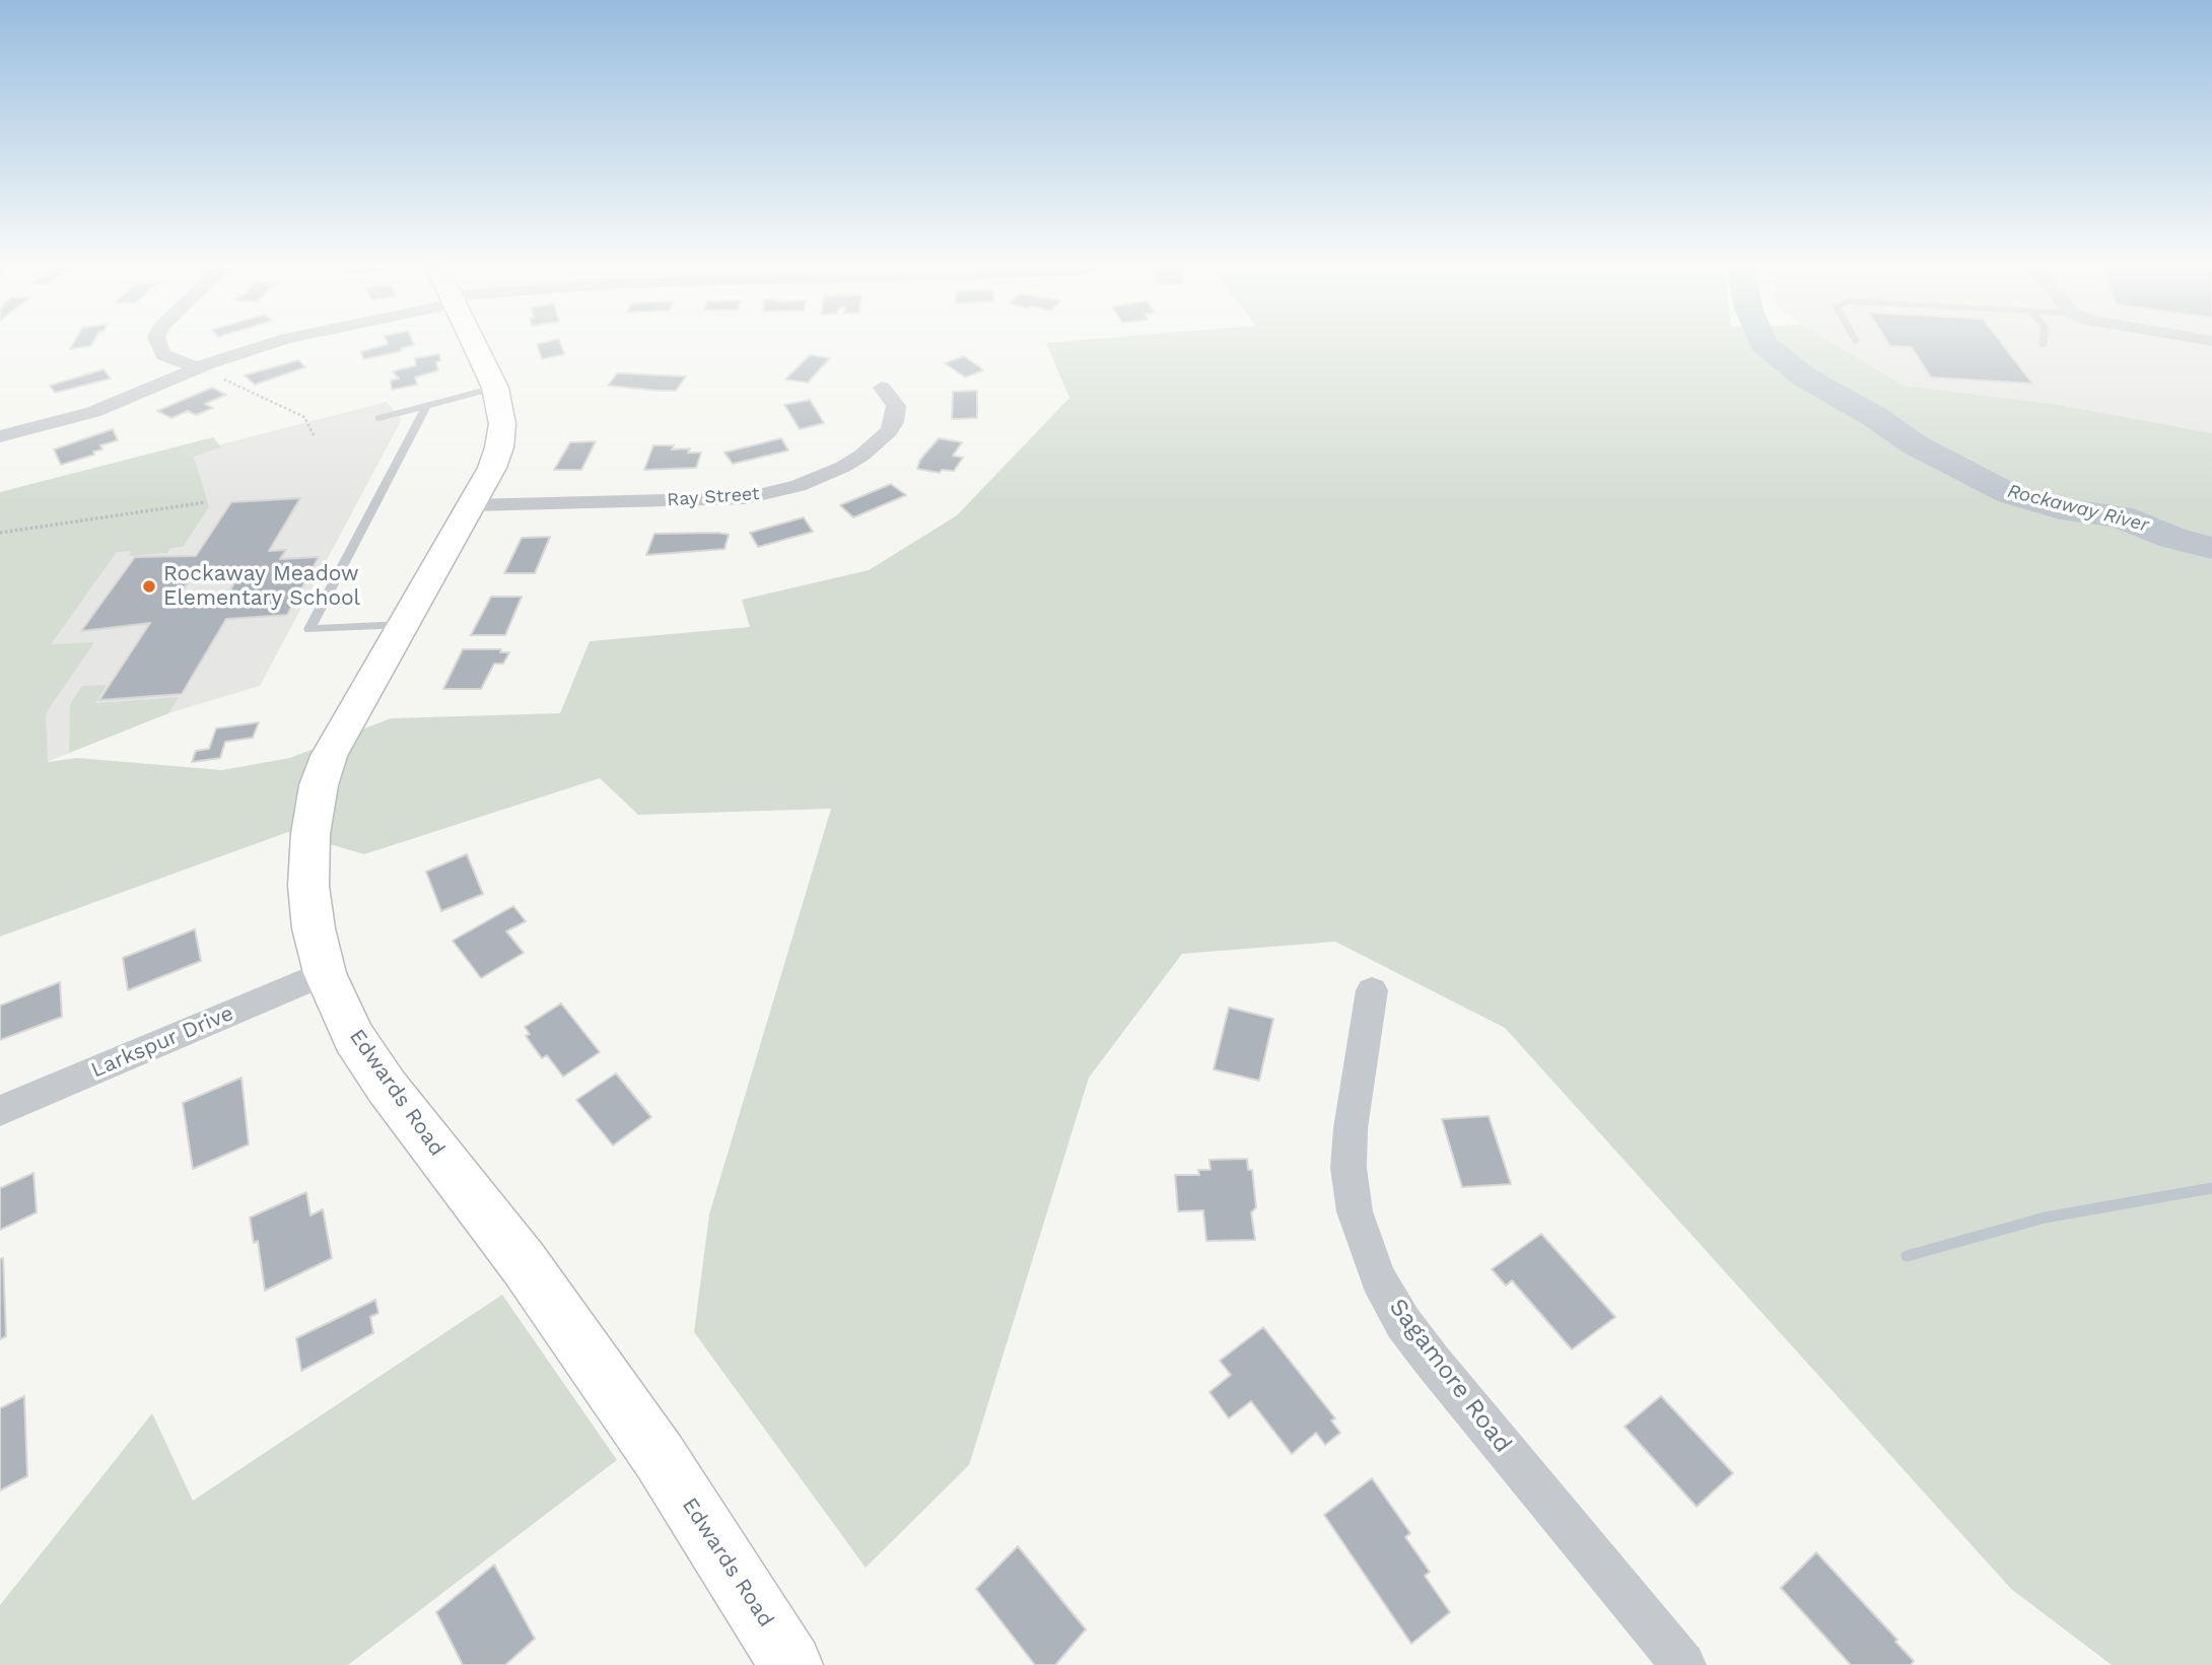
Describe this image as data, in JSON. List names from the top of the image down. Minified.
{"streets":{"street":["Ray Street","Larkspur Drive","Edwards Road","Sagamore Road"]},"crossings":[["Ray Street","Edwards Road"],["Larkspur Drive","Edwards Road"]],"water":["Rockaway River"],"places":["Rockaway Meadow Elementary School"]}
